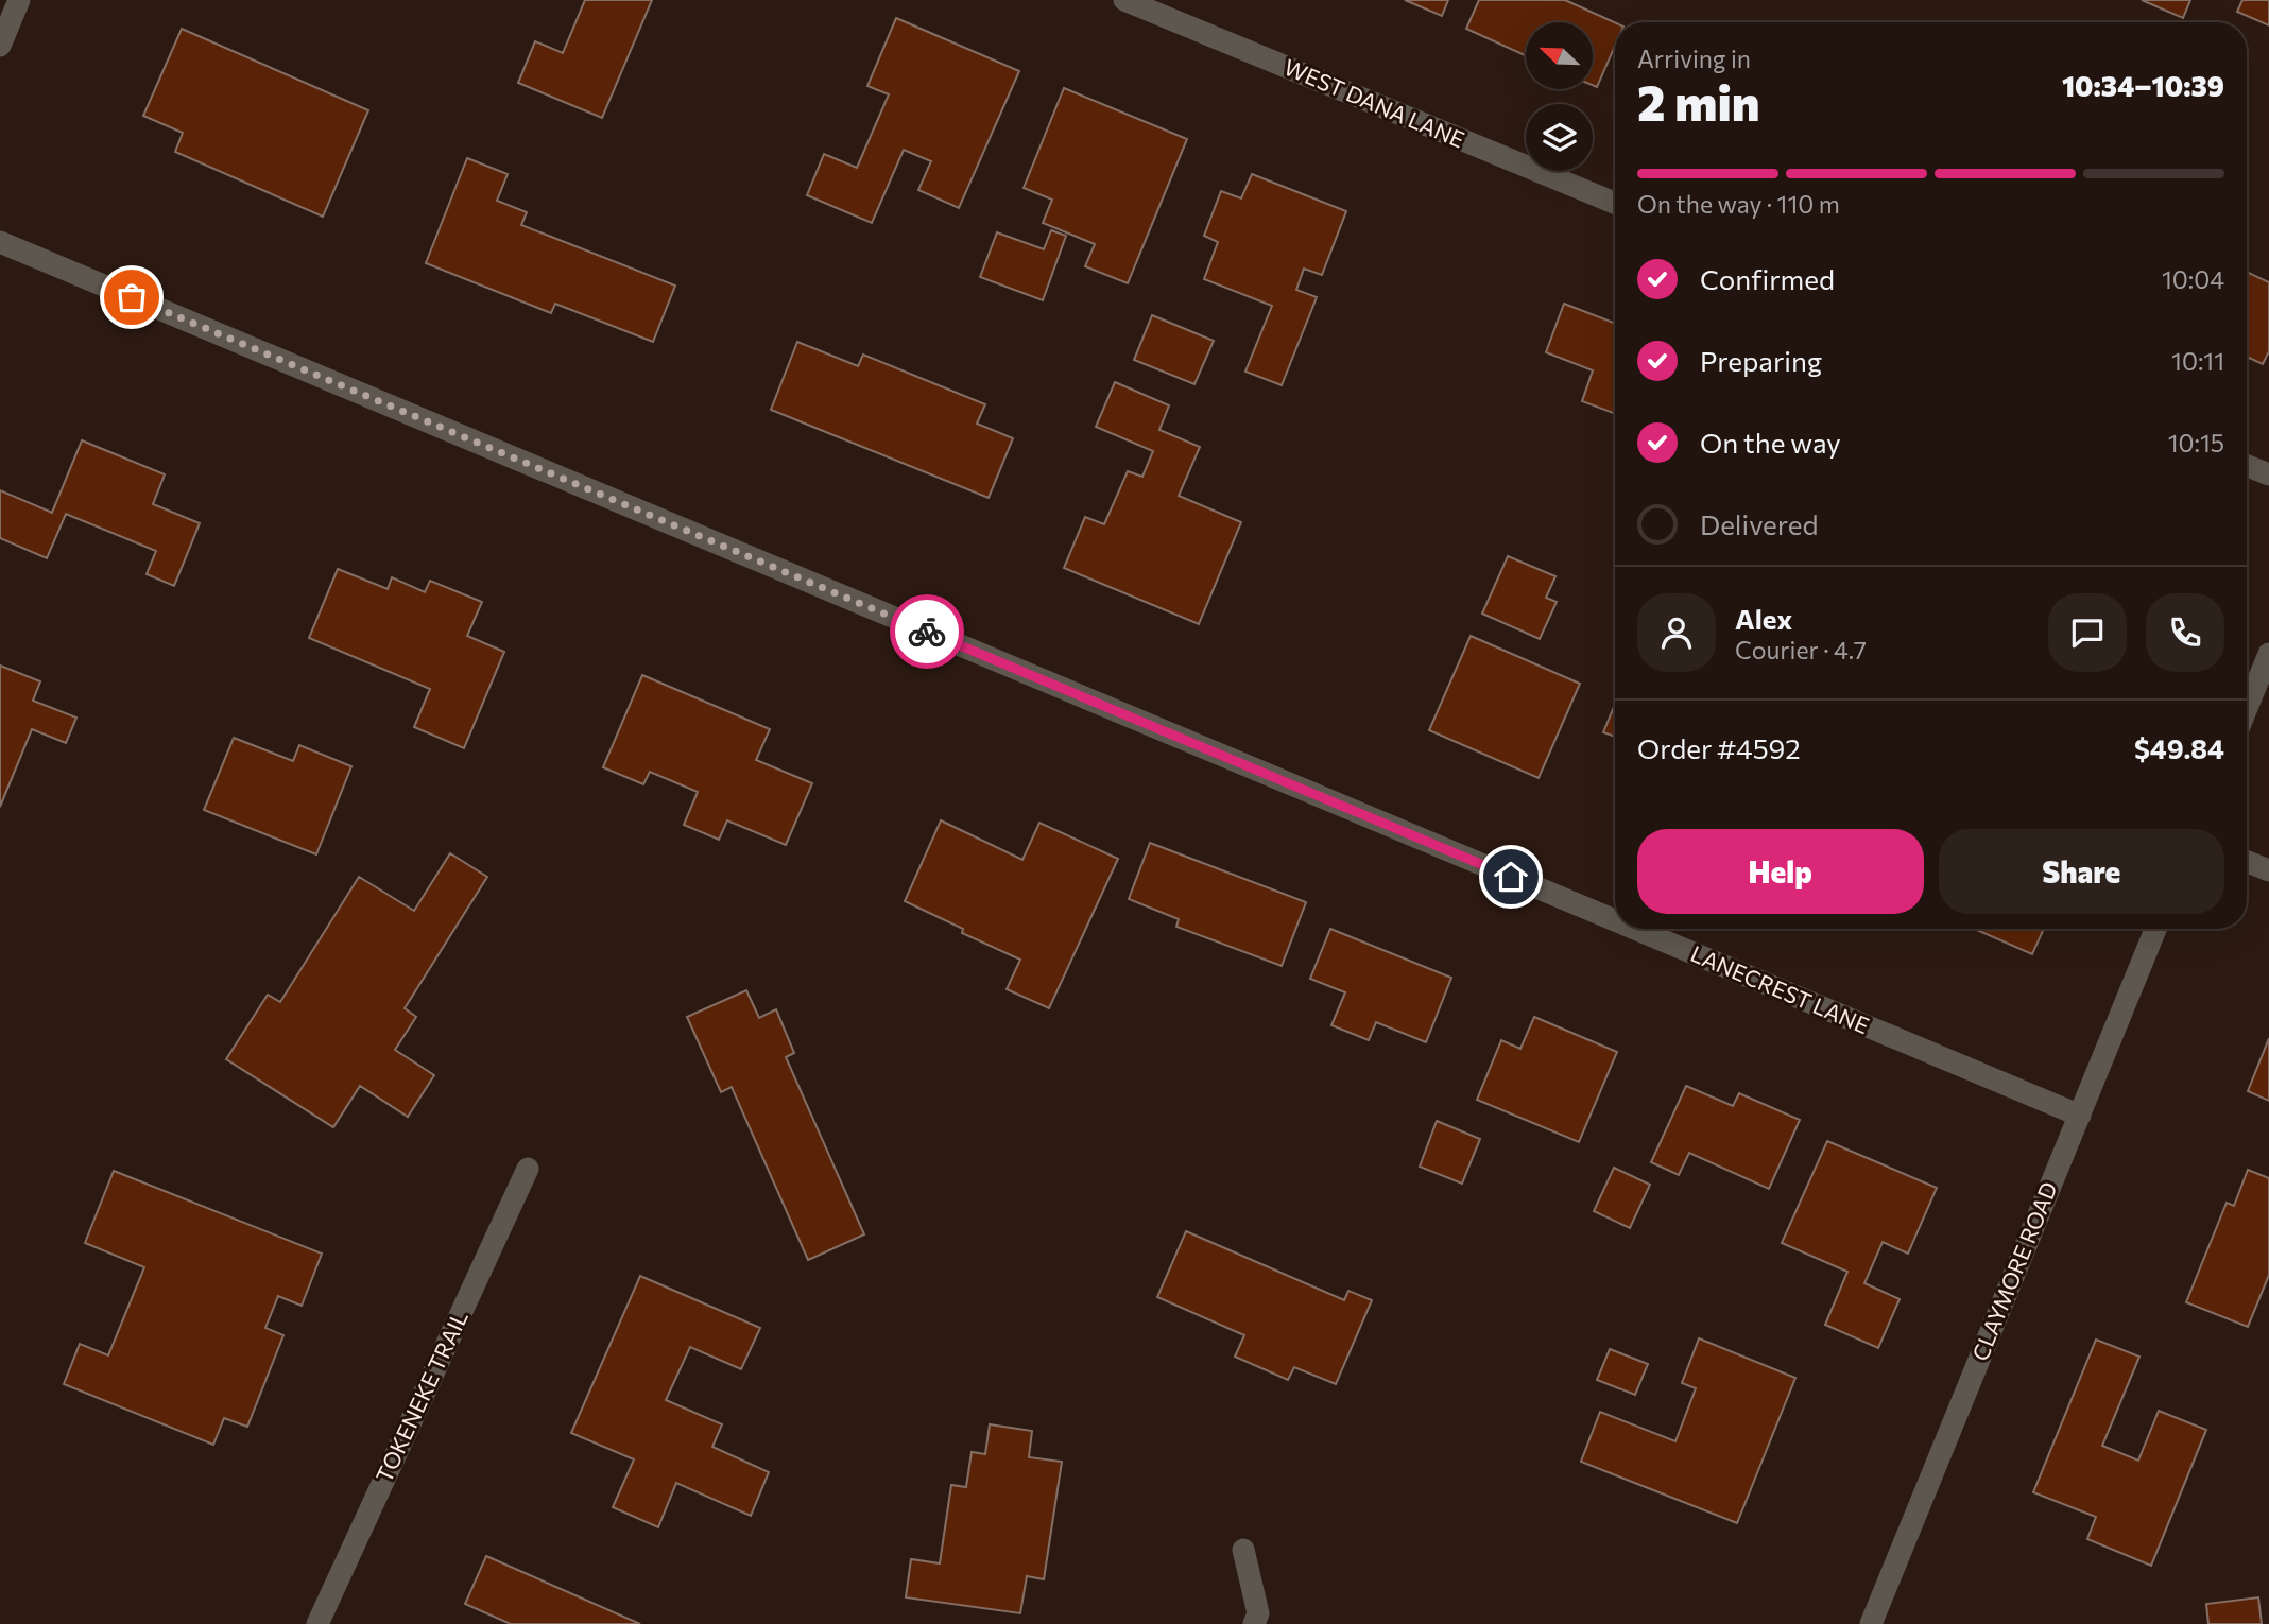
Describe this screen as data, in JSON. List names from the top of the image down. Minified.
{"streets":{"street":["WEST DANA LANE","LANECREST LANE","CLAYMORE ROAD","TOKENEKE TRAIL"]},"crossings":[["LANECREST LANE","CLAYMORE ROAD"]],"north":"top left","page":{"heading":["2 min","Arriving in","10:34–10:39"],"panel":["Alex","Courier · 4.7","Order #4592","$49.84"],"bar":"On the way · 110 m","list":[["Confirmed","10:04"],["Preparing","10:11"],["On the way","10:15"],"Delivered"],"buttons":["Help","Share"]}}
